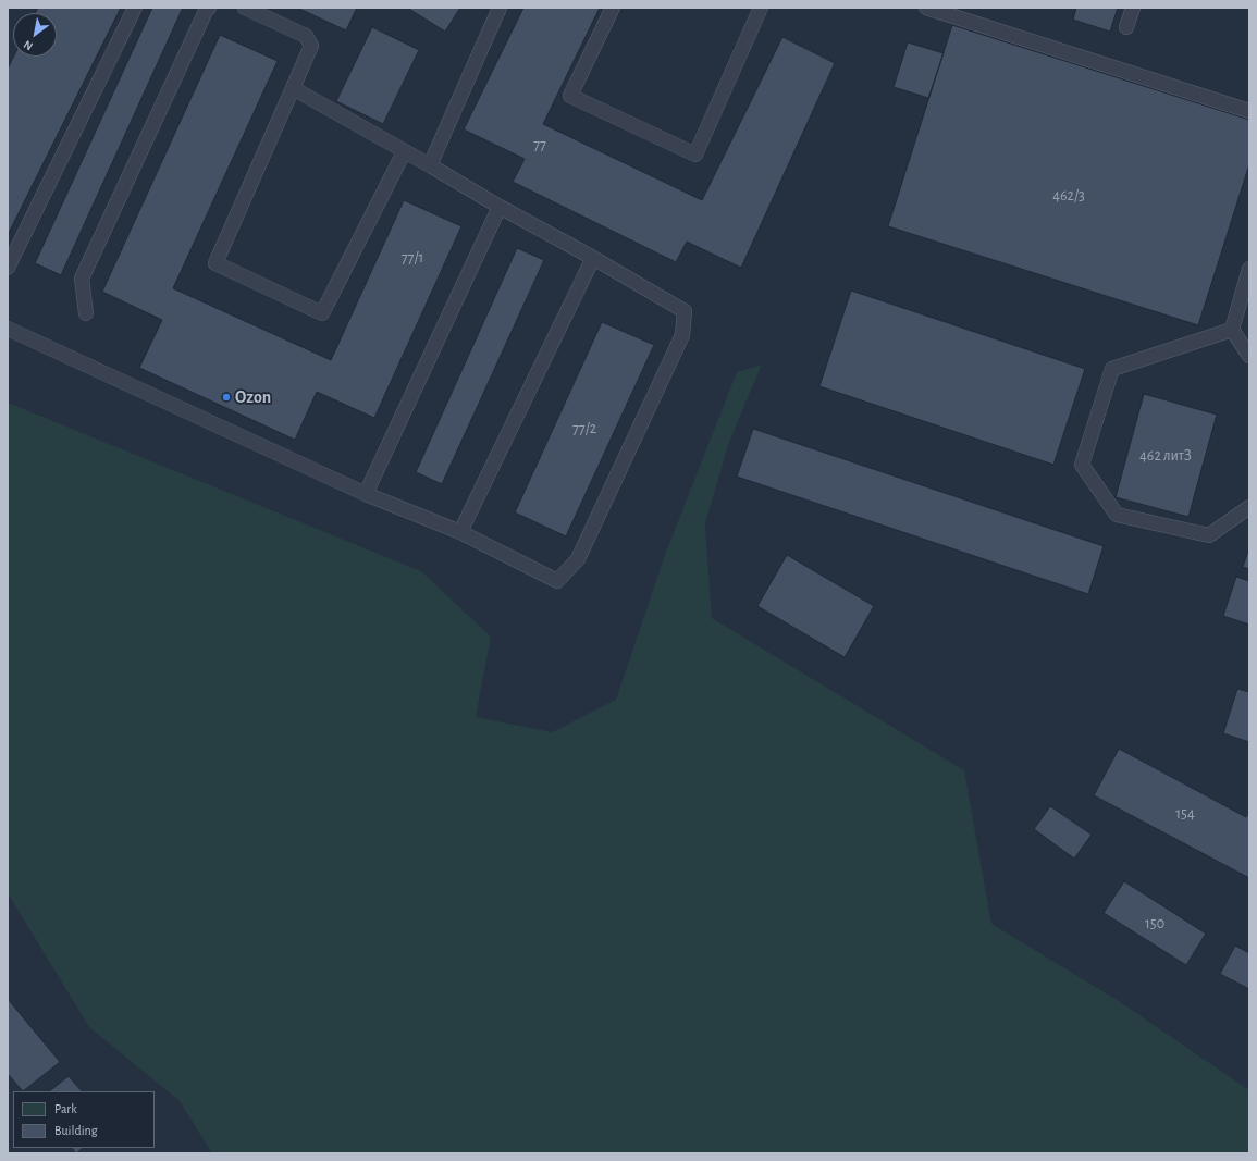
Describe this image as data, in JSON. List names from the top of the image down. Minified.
{"places":["Ozon"],"house_numbers":["77","462/3","77/1","77/2","462 литЗ","154","150"],"legend":["Park","Building"],"north":"bottom left"}
